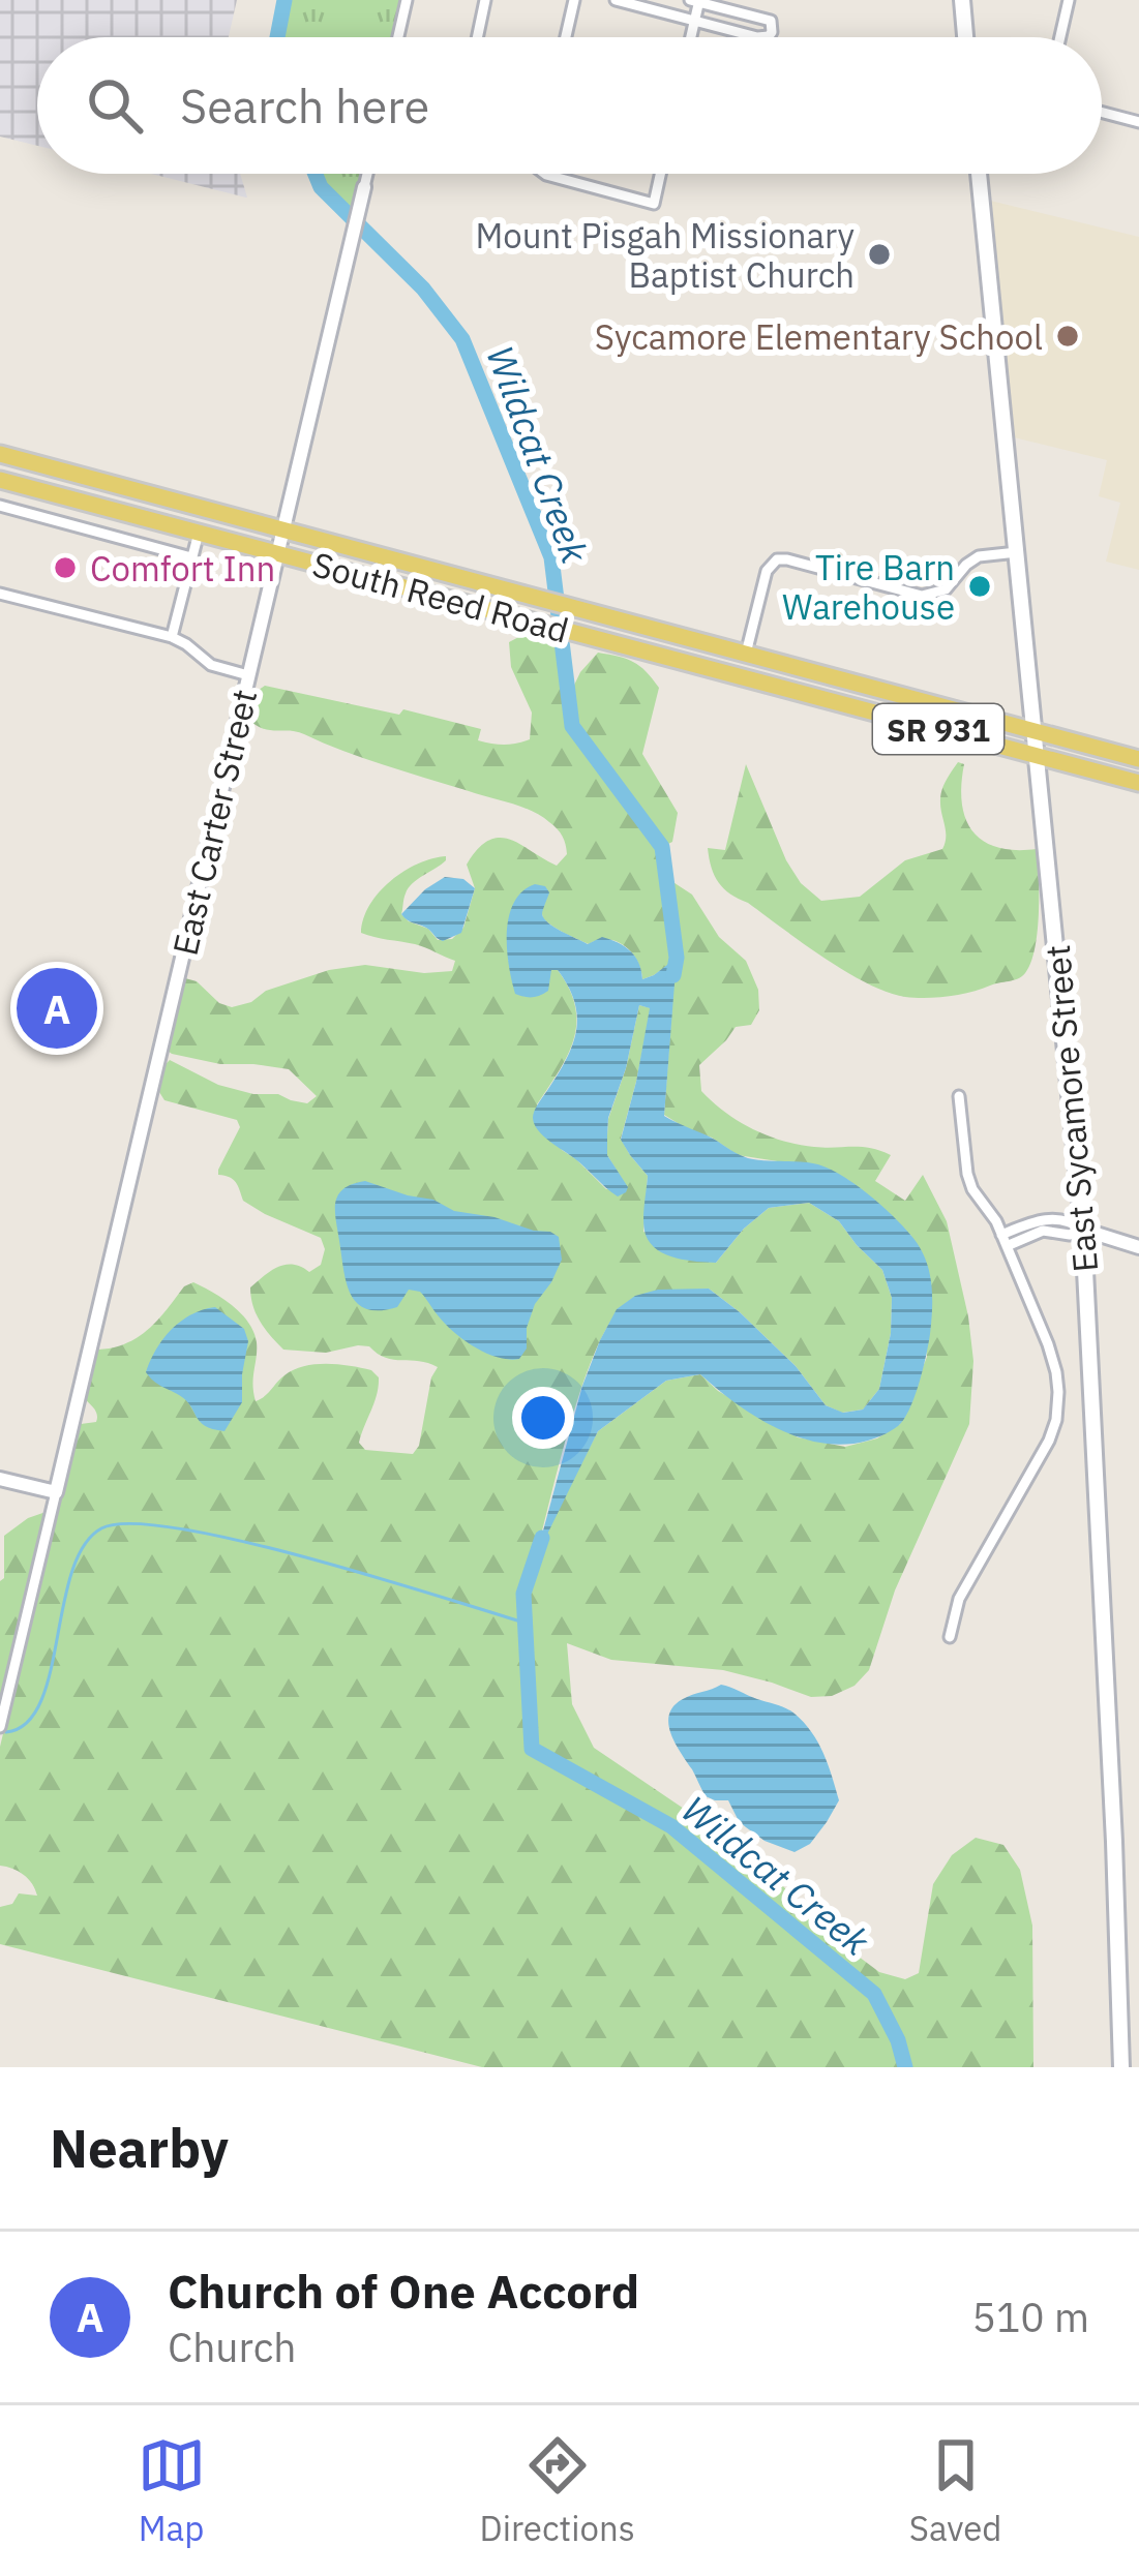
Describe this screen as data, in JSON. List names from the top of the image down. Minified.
{"streets":{"main road":["South Reed Road","SR 931","East Sycamore Street"],"street":["East Carter Street"]},"crossings":[["South Reed Road","SR 931"],["South Reed Road","East Carter Street"],["South Reed Road","East Sycamore Street"],["SR 931","East Sycamore Street"]],"water":["Wildcat Creek"],"places":["Mount Pisgah Missionary Baptist Church","Sycamore Elementary School","Comfort Inn","Tire Barn Warehouse"],"page":{"search":"Search here","pins":"A","heading":"Nearby","list":[{"mark":"A","name":"Church of One Accord","note":"Church","value":"510 m"}],"nav":["Map","Directions","Saved"]}}
